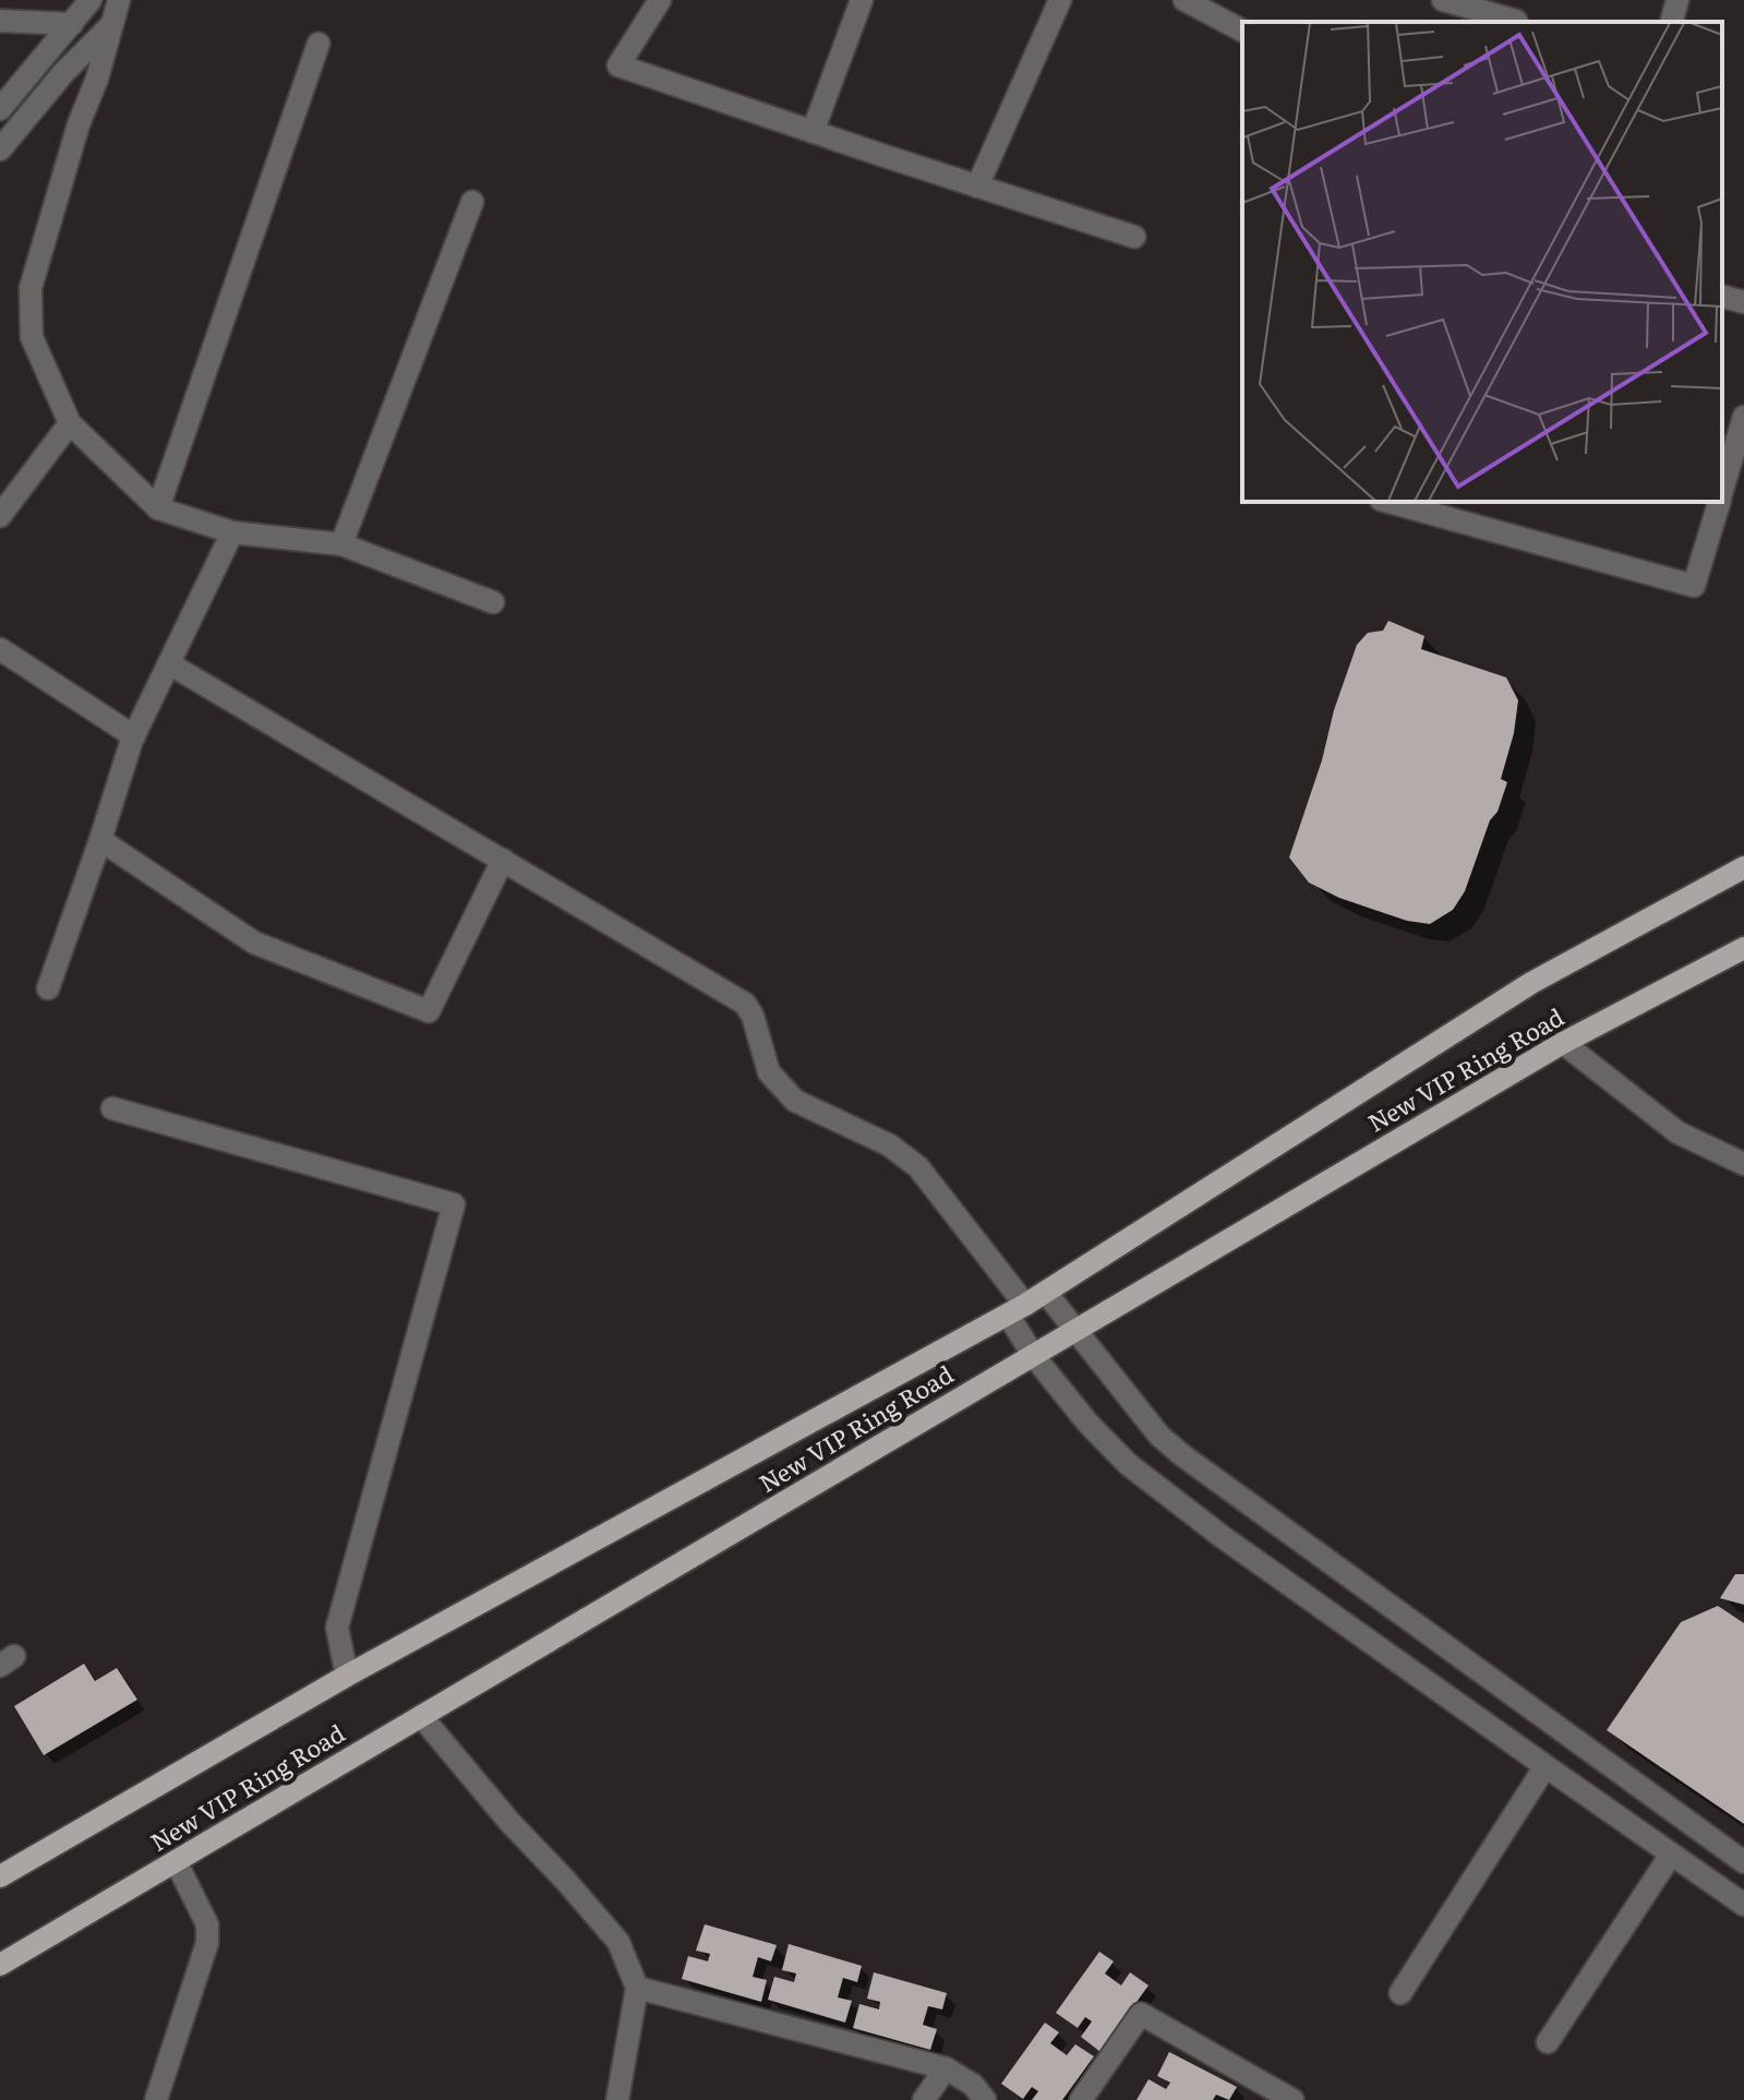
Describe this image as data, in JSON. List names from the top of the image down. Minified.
{"streets":{"main road":["New VIP Ring Road"]}}
